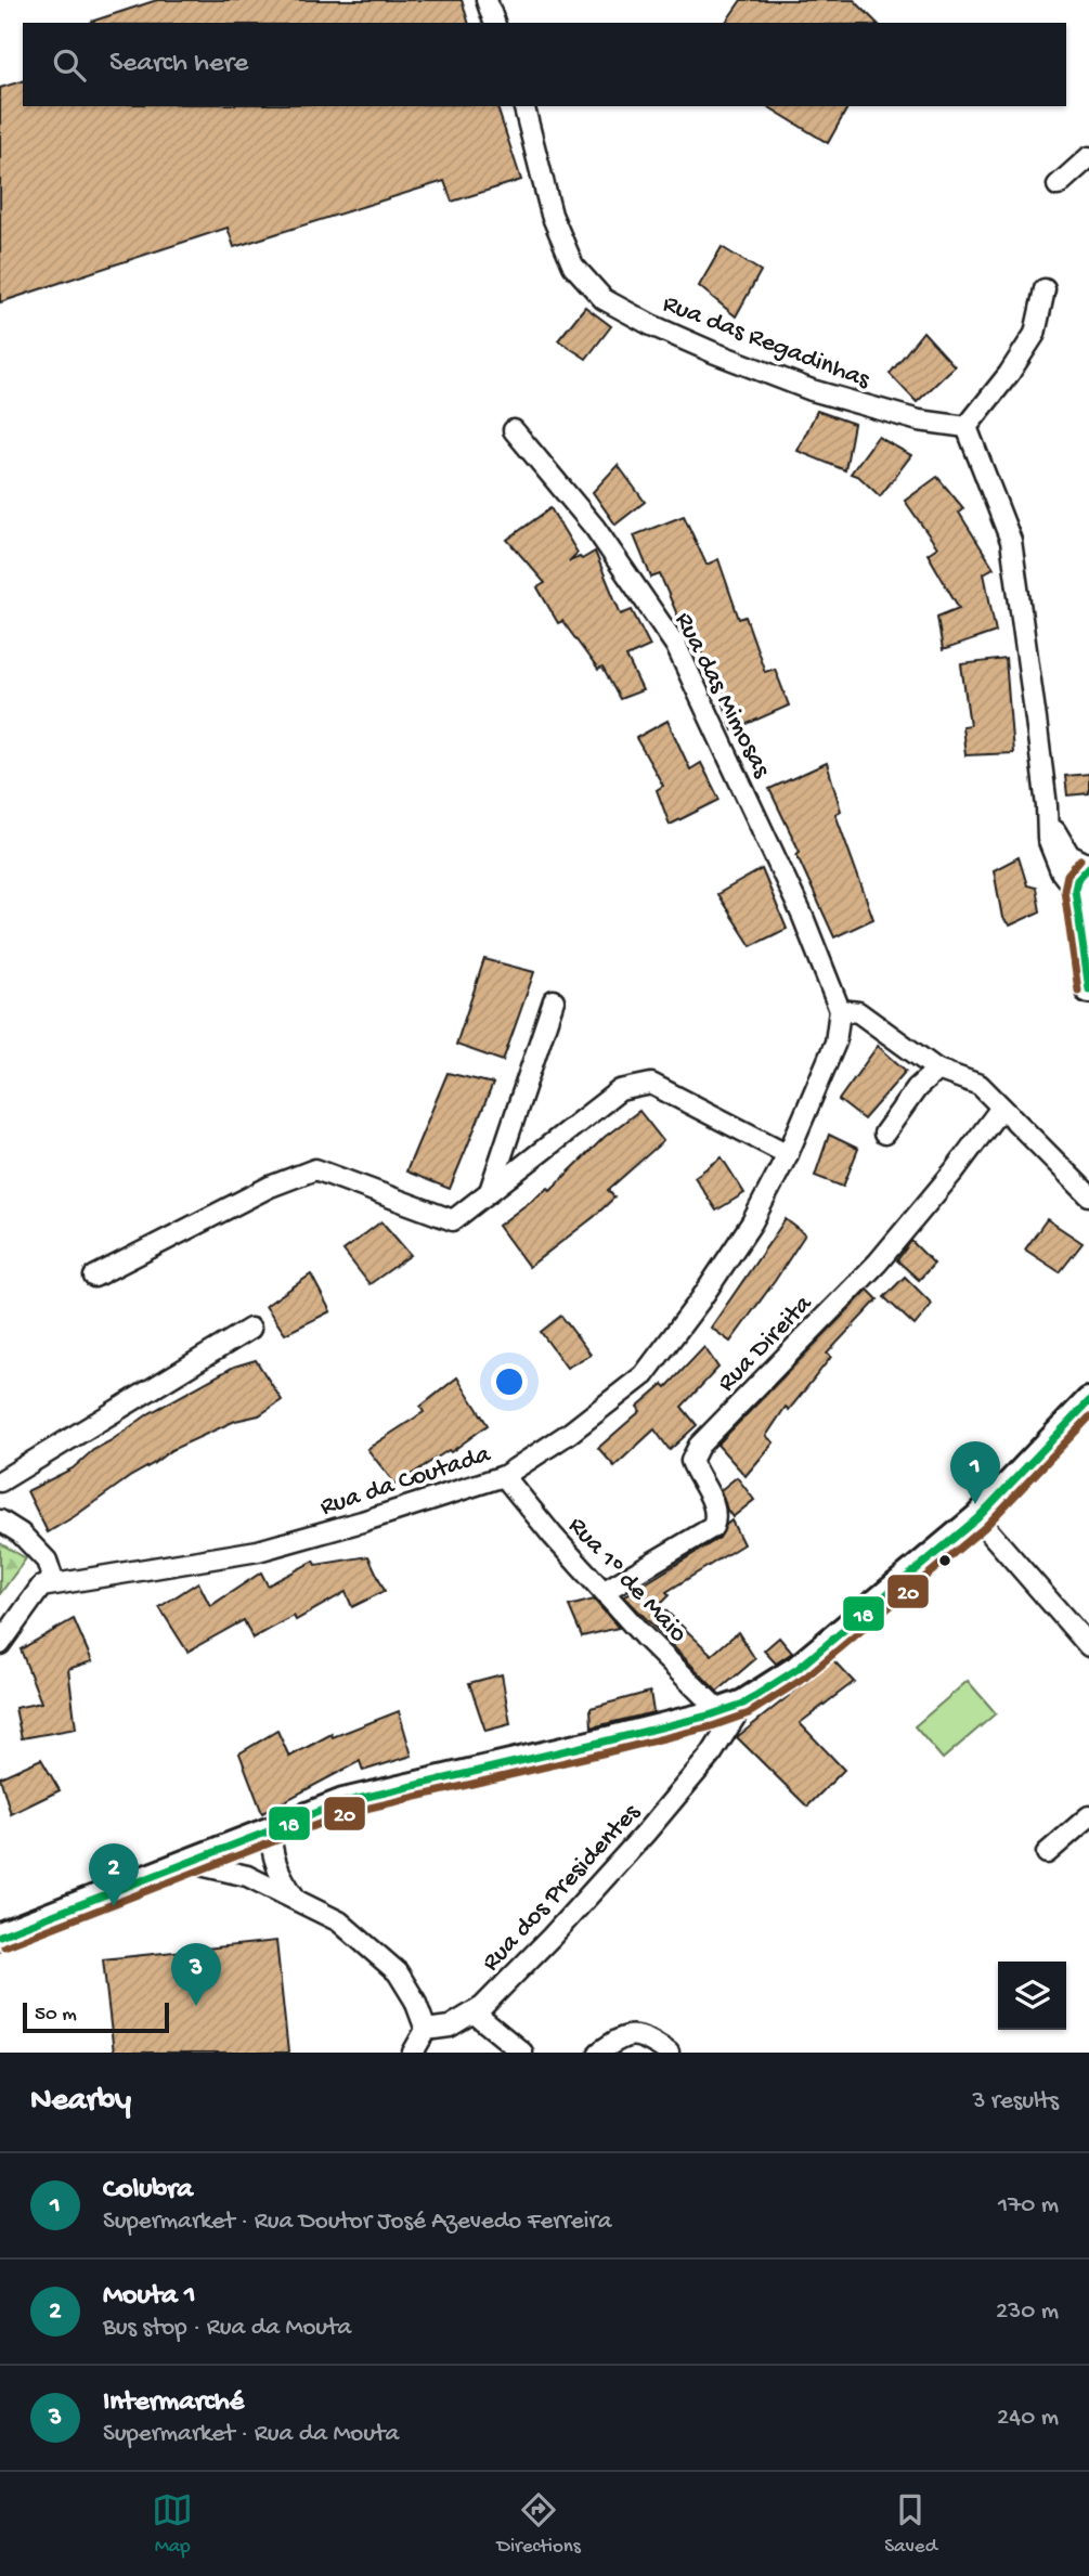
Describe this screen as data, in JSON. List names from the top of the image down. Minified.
{"streets":{"street":["Rua das Regadinhas","Rua das Mimosas","Rua Direita","Rua da Coutada","Rua 1º de Maio","Rua dos Presidentes"]},"crossings":[["Rua das Mimosas","Rua da Coutada"],["Rua Direita","Rua 1º de Maio"],["Rua da Coutada","Rua 1º de Maio"],["Rua 1º de Maio","Rua dos Presidentes"]],"lines":["transit line 20","transit line 18"],"scale_bar":"50 m","page":{"search":"Search here","pins":["1","2","3"],"scale":"50 m","heading":["Nearby","3 results"],"list":[{"mark":"1","name":"Colubra","note":"Supermarket · Rua Doutor José Azevedo Ferreira","value":"170 m"},{"mark":"2","name":"Mouta 1","note":"Bus stop · Rua da Mouta","value":"230 m"},{"mark":"3","name":"Intermarché","note":"Supermarket · Rua da Mouta","value":"240 m"}],"nav":["Map","Directions","Saved"]}}
